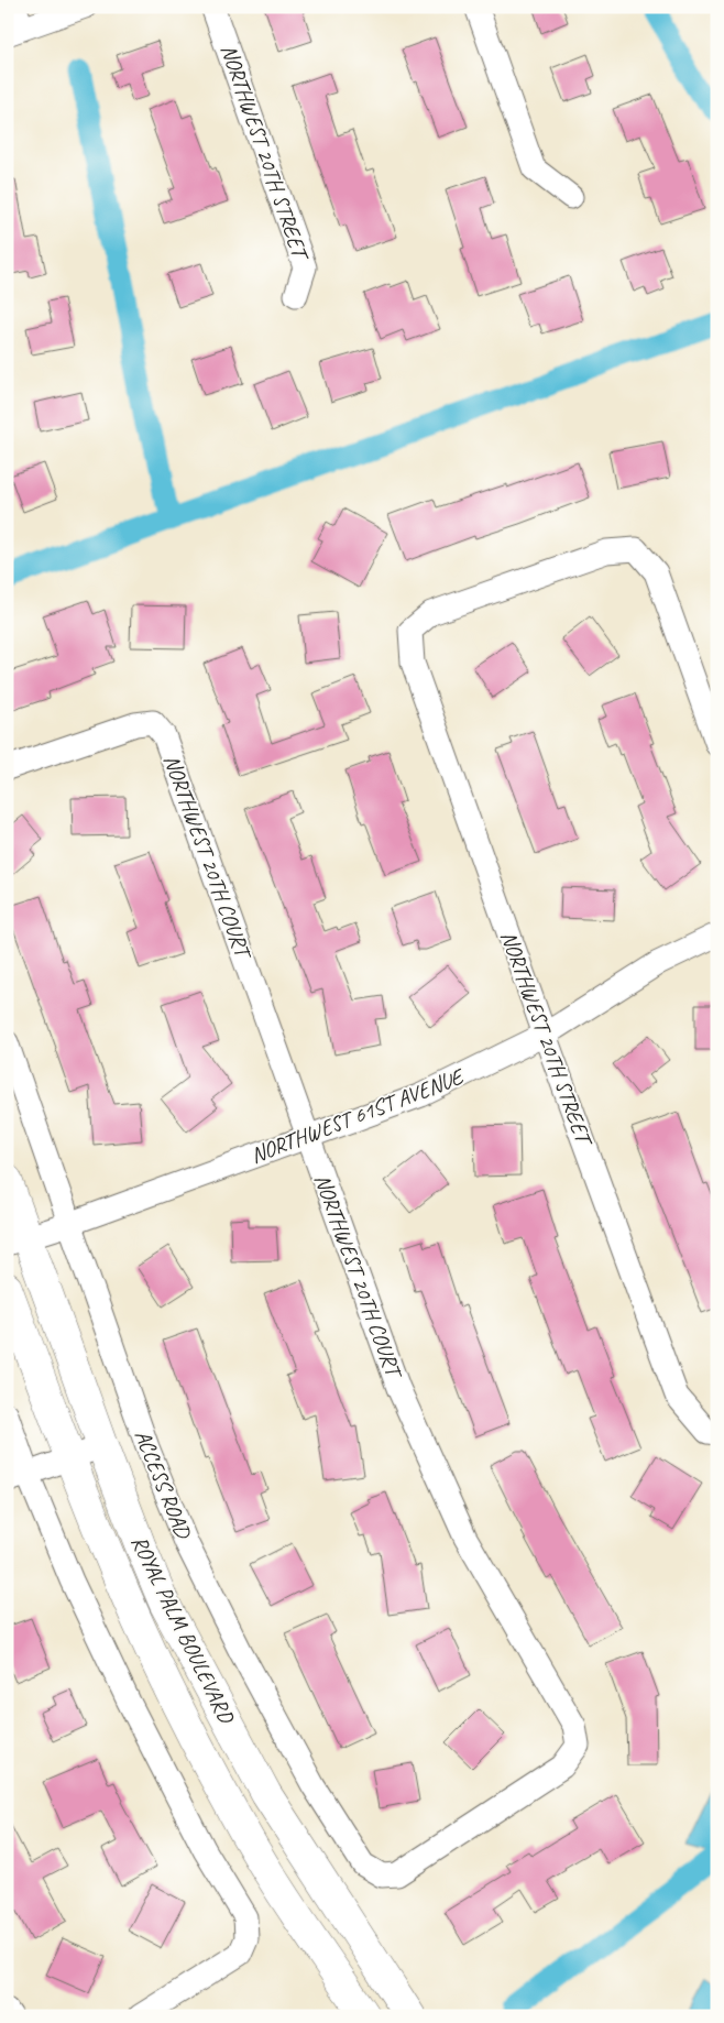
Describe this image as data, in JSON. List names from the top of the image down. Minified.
{"streets":{"main road":["ROYAL PALM BOULEVARD"],"street":["NORTHWEST 20TH STREET","NORTHWEST 20TH COURT","NORTHWEST 61ST AVENUE","ACCESS ROAD"]},"crossings":[["NORTHWEST 20TH STREET","NORTHWEST 61ST AVENUE"],["NORTHWEST 20TH COURT","NORTHWEST 61ST AVENUE"],["NORTHWEST 20TH COURT","ACCESS ROAD"],["NORTHWEST 61ST AVENUE","ACCESS ROAD"],["NORTHWEST 61ST AVENUE","ROYAL PALM BOULEVARD"]]}
